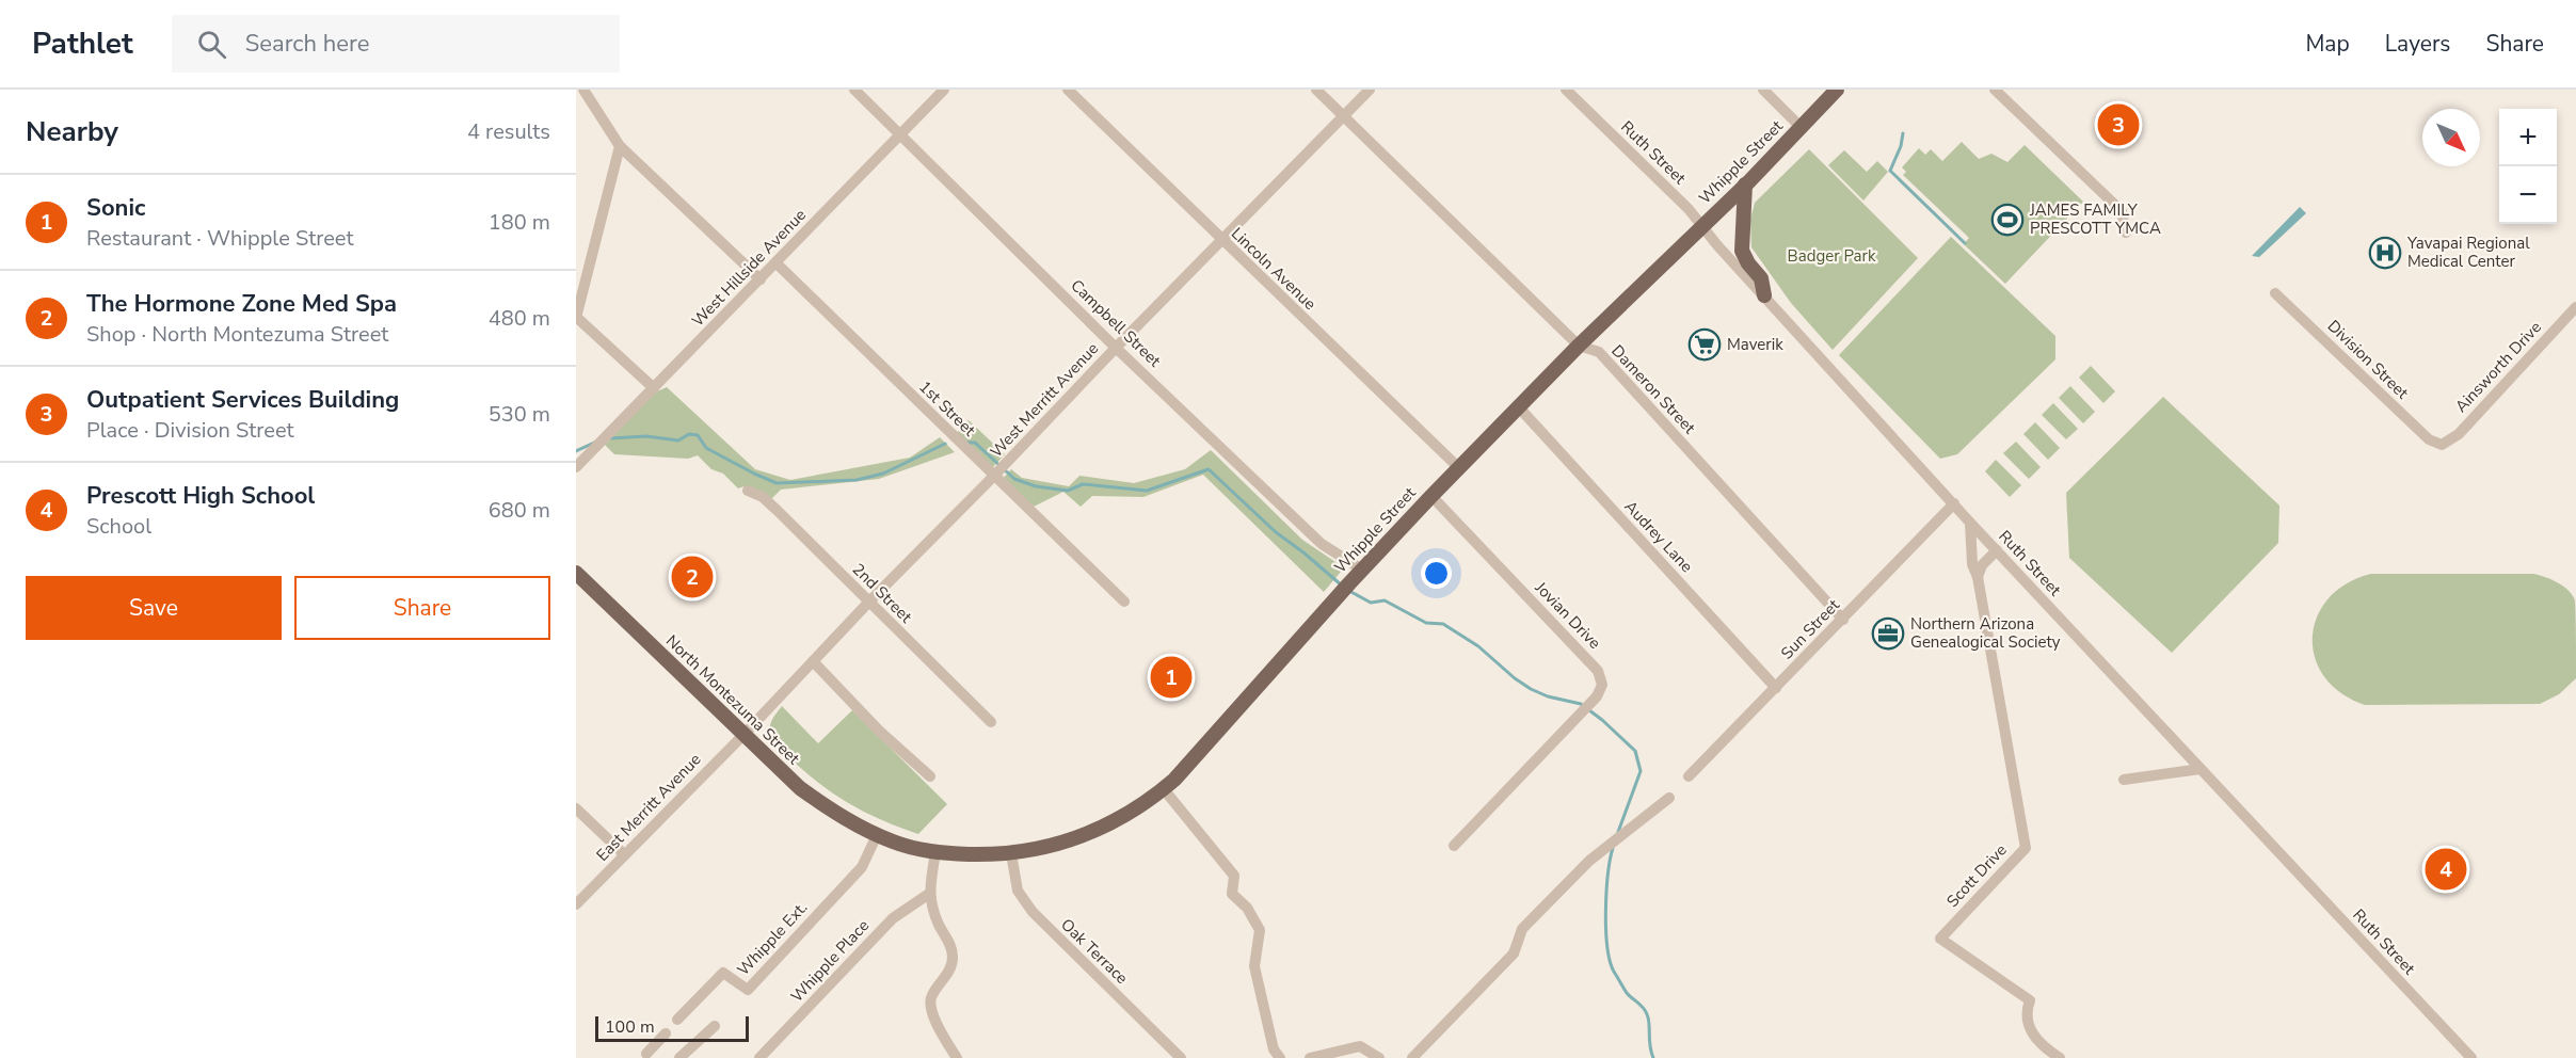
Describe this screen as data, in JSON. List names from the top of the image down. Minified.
{"streets":{"main road":["Whipple Street","North Montezuma Street"],"street":["Ruth Street","West Hillside Avenue","Lincoln Avenue","Campbell Street","Division Street","Ainsworth Drive","Dameron Street","West Merritt Avenue","1st Street","Audrey Lane","2nd Street","Jovian Drive","Sun Street","East Merritt Avenue","Scott Drive","Whipple Ext.","Oak Terrace","Whipple Place"]},"crossings":[["Ruth Street","Whipple Street"],["Ruth Street","Sun Street"],["Ruth Street","Scott Drive"],["Whipple Street","Lincoln Avenue"],["Whipple Street","Campbell Street"],["Whipple Street","Dameron Street"],["Whipple Street","Audrey Lane"],["Whipple Street","Jovian Drive"],["Whipple Street","North Montezuma Street"],["Whipple Street","Whipple Ext."],["Whipple Street","Oak Terrace"],["West Hillside Avenue","Campbell Street"],["West Hillside Avenue","1st Street"],["Lincoln Avenue","West Merritt Avenue"],["Campbell Street","West Merritt Avenue"],["Division Street","Ainsworth Drive"],["Dameron Street","West Merritt Avenue"],["Dameron Street","Sun Street"],["West Merritt Avenue","1st Street"],["West Merritt Avenue","2nd Street"],["West Merritt Avenue","North Montezuma Street"],["West Merritt Avenue","East Merritt Avenue"],["Audrey Lane","Sun Street"],["North Montezuma Street","East Merritt Avenue"],["North Montezuma Street","Whipple Ext."]],"parks":["Badger Park"],"places":{"sports":["JAMES FAMILY PRESCOTT YMCA"],"hospital":["Yavapai Regional Medical Center"],"supermarket":["Maverik"],"office":["Northern Arizona Genealogical Society"]},"scale_bar":"100 m","north":"bottom right","page":{"header":"Pathlet","search":"Search here","nav":["Map","Layers","Share"],"heading":["Nearby","4 results"],"pins":["3","2","1","4"],"map_buttons":["+","−"],"list":[{"mark":"1","name":"Sonic","note":"Restaurant · Whipple Street","value":"180 m"},{"mark":"2","name":"The Hormone Zone Med Spa","note":"Shop · North Montezuma Street","value":"480 m"},{"mark":"3","name":"Outpatient Services Building","note":"Place · Division Street","value":"530 m"},{"mark":"4","name":"Prescott High School","note":"School","value":"680 m"}],"buttons":["Save","Share"],"scale":"100 m"}}
